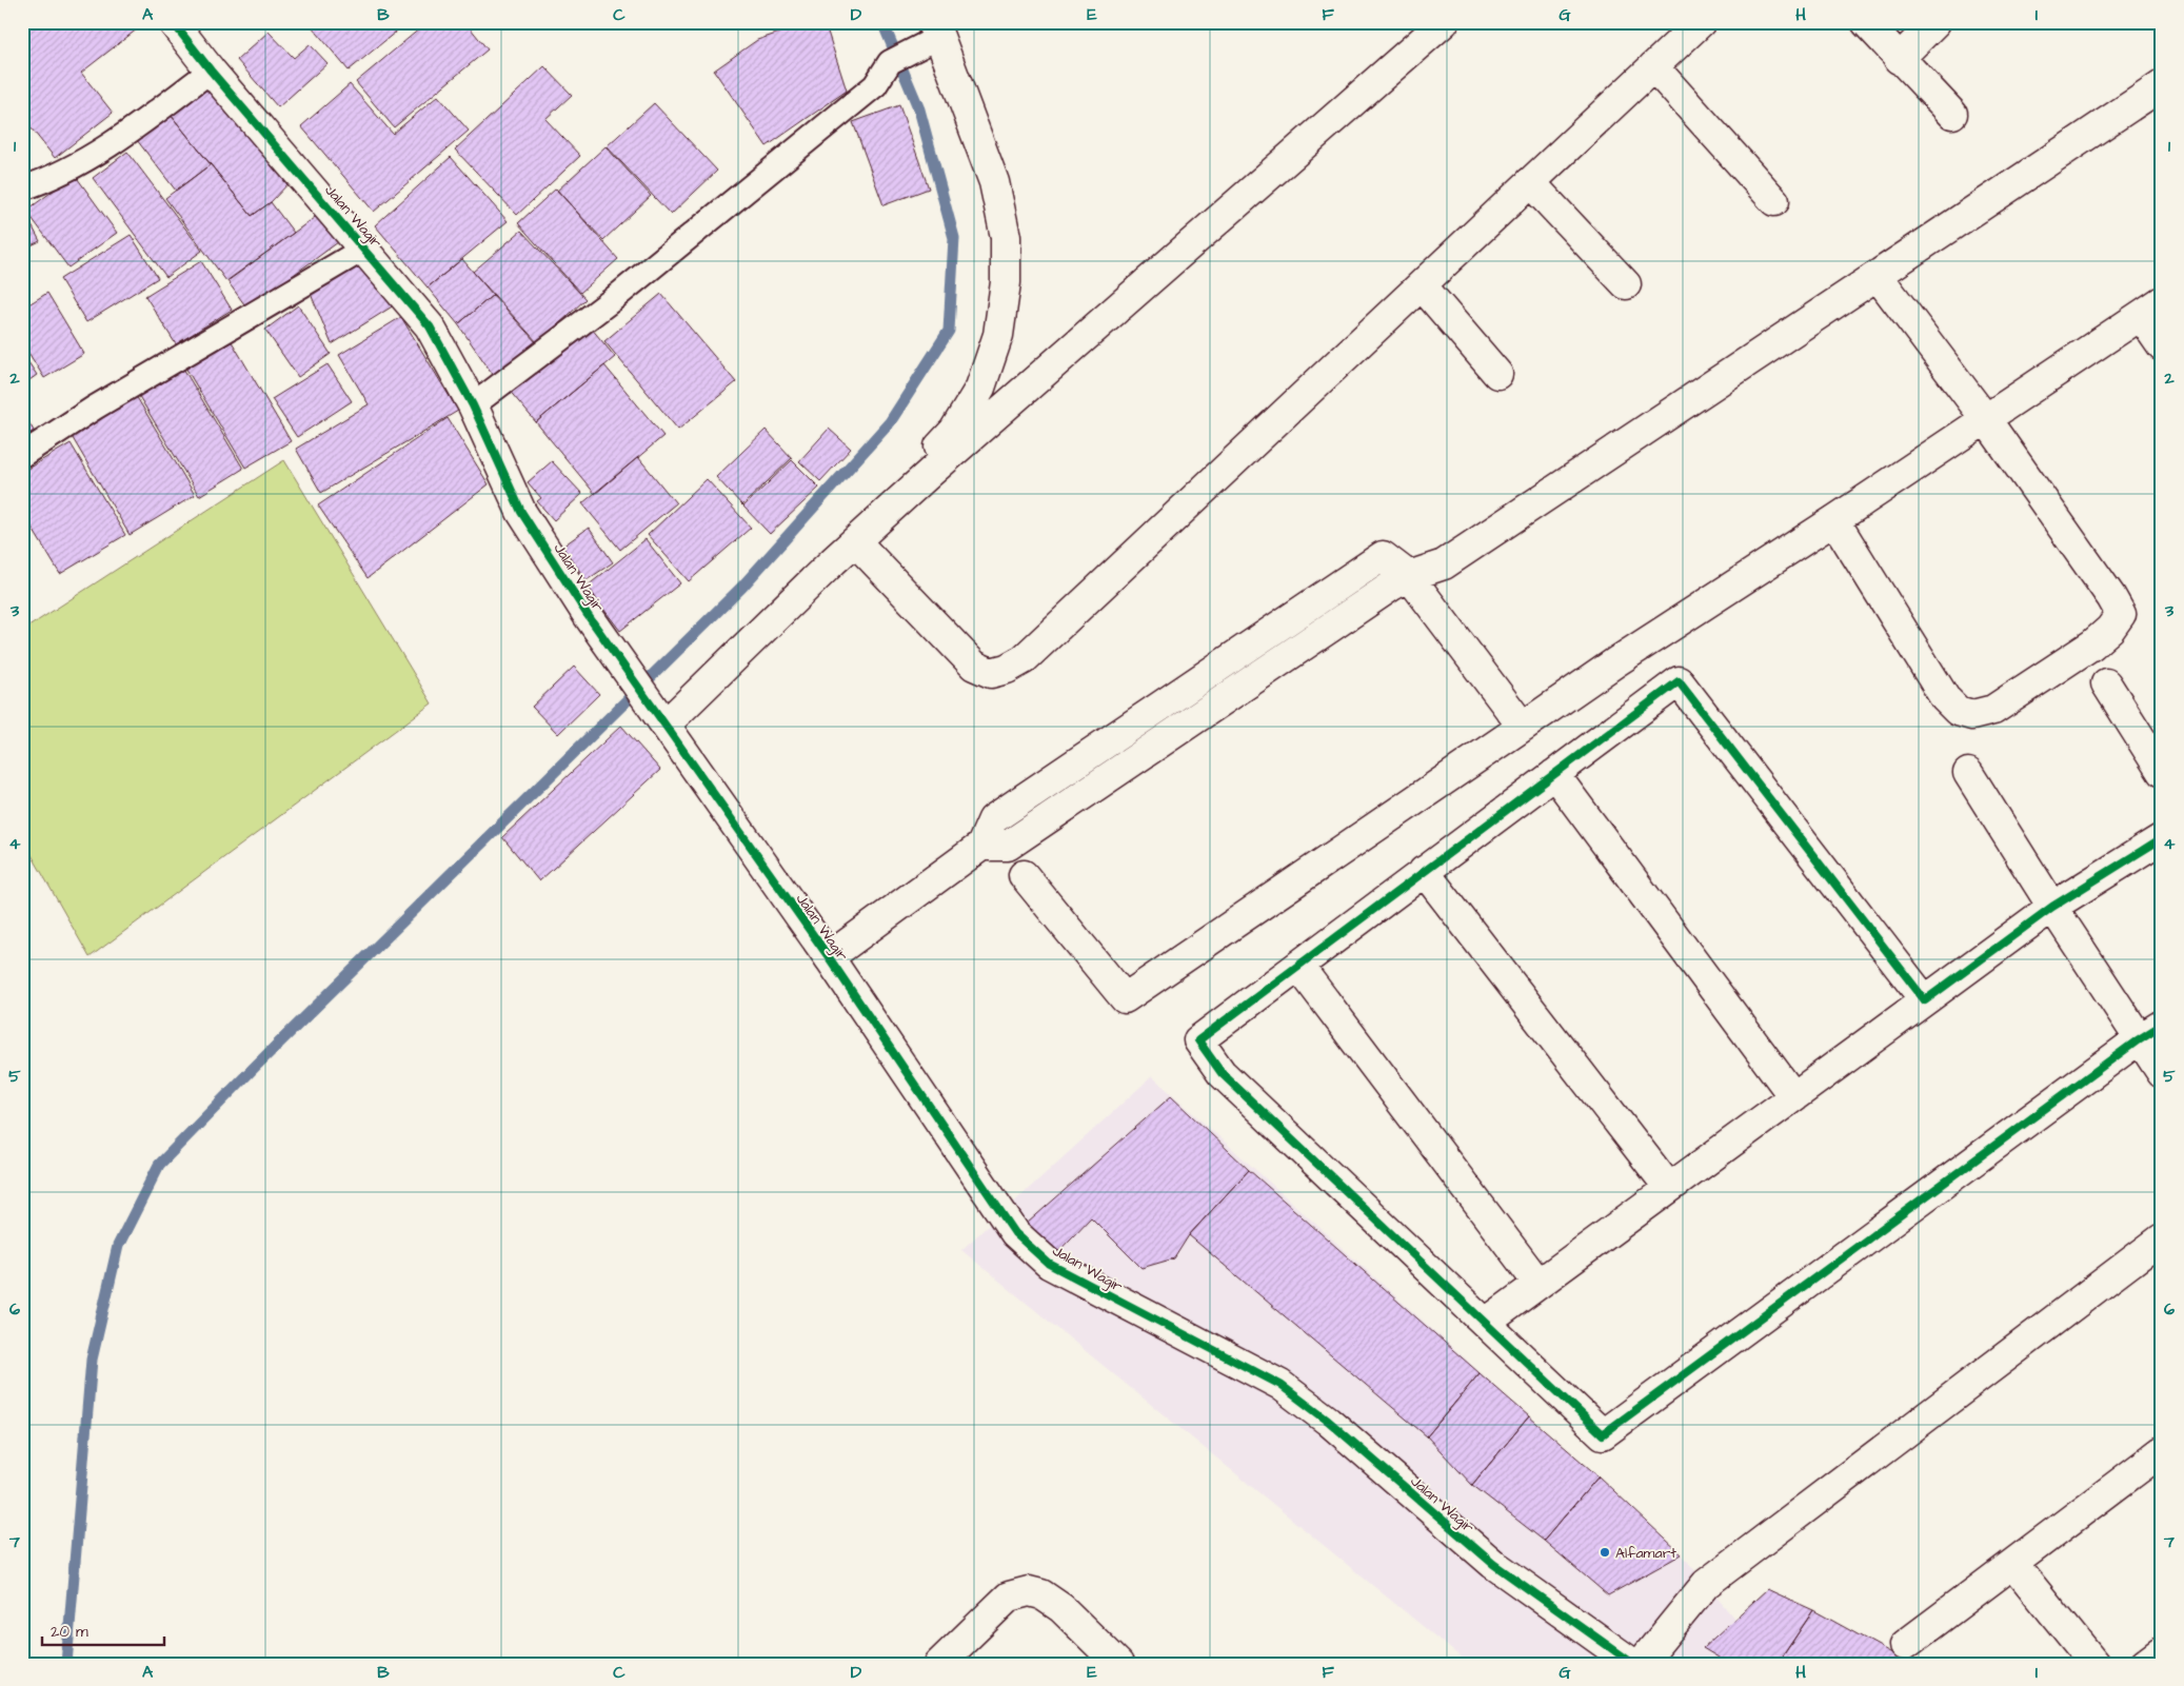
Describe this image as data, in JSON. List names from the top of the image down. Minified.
{"streets":{"street":["Jalan Wagir"]},"places":["Alfamart"],"scale_bar":"20 m","grid":{"columns":["A","B","C","D","E","F","G","H","I"],"rows":["1","2","3","4","5","6","7"]}}
